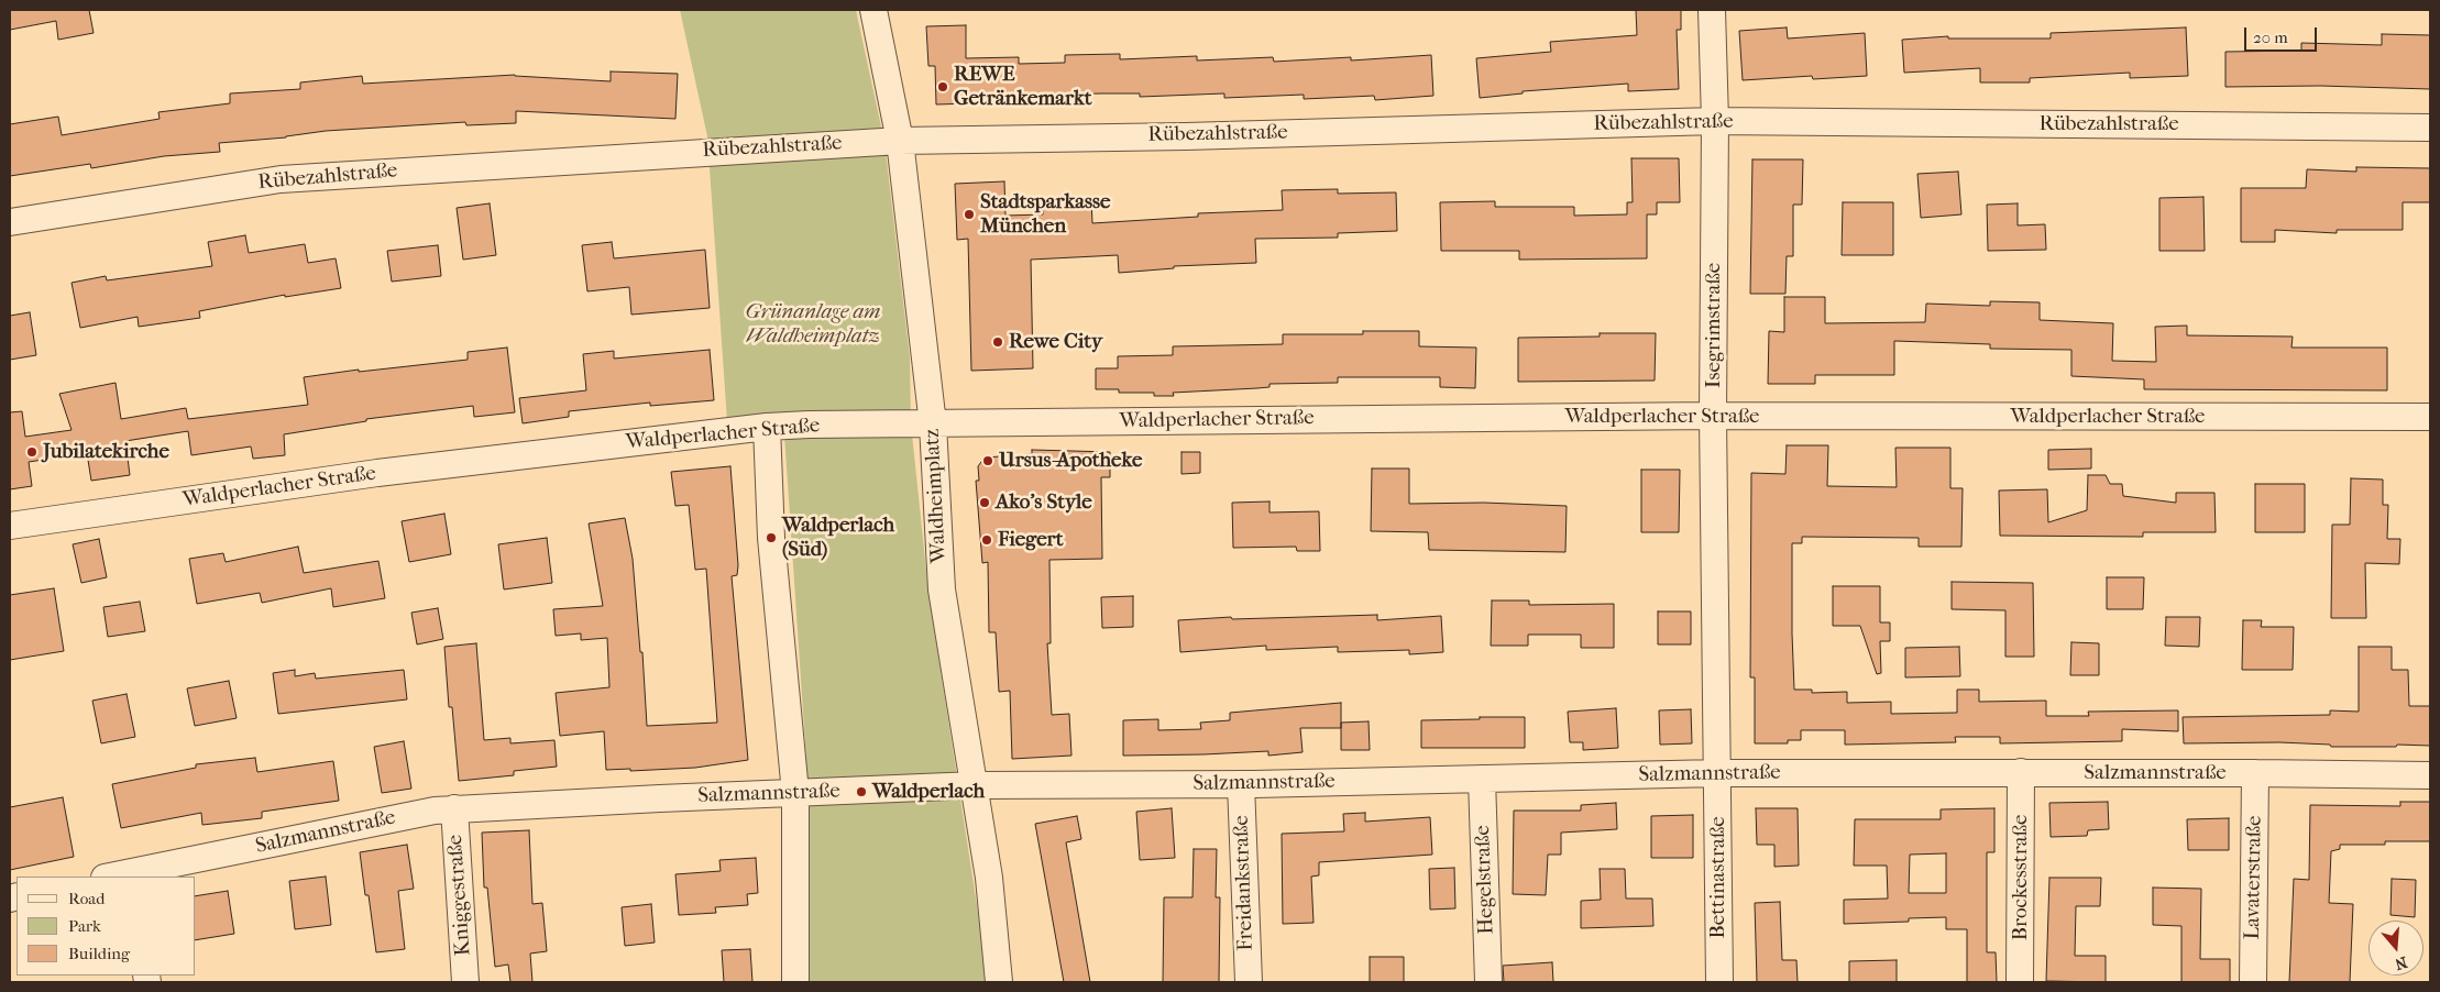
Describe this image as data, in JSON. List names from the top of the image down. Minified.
{"streets":{"street":["Rübezahlstraße","Isegrimstraße","Waldperlacher Straße","Waldheimplatz","Salzmannstraße","Bettinastraße","Brockesstraße","Lavaterstraße","Hegelstraße","Freidankstraße","Kniggestraße"]},"crossings":[["Rübezahlstraße","Isegrimstraße"],["Rübezahlstraße","Waldheimplatz"],["Isegrimstraße","Waldperlacher Straße"],["Isegrimstraße","Salzmannstraße"],["Isegrimstraße","Bettinastraße"],["Waldperlacher Straße","Waldheimplatz"],["Waldheimplatz","Salzmannstraße"],["Salzmannstraße","Bettinastraße"],["Salzmannstraße","Brockesstraße"],["Salzmannstraße","Lavaterstraße"],["Salzmannstraße","Hegelstraße"],["Salzmannstraße","Freidankstraße"],["Salzmannstraße","Kniggestraße"]],"parks":["Grünanlage am Waldheimplatz"],"places":["REWE Getränkemarkt","Stadtsparkasse München","Rewe City","Jubilatekirche","Ursus-Apotheke","Ako's Style","Waldperlach (Süd)","Fiegert","Waldperlach"],"legend":["Road","Park","Building"],"scale_bar":"20 m","north":"bottom"}
